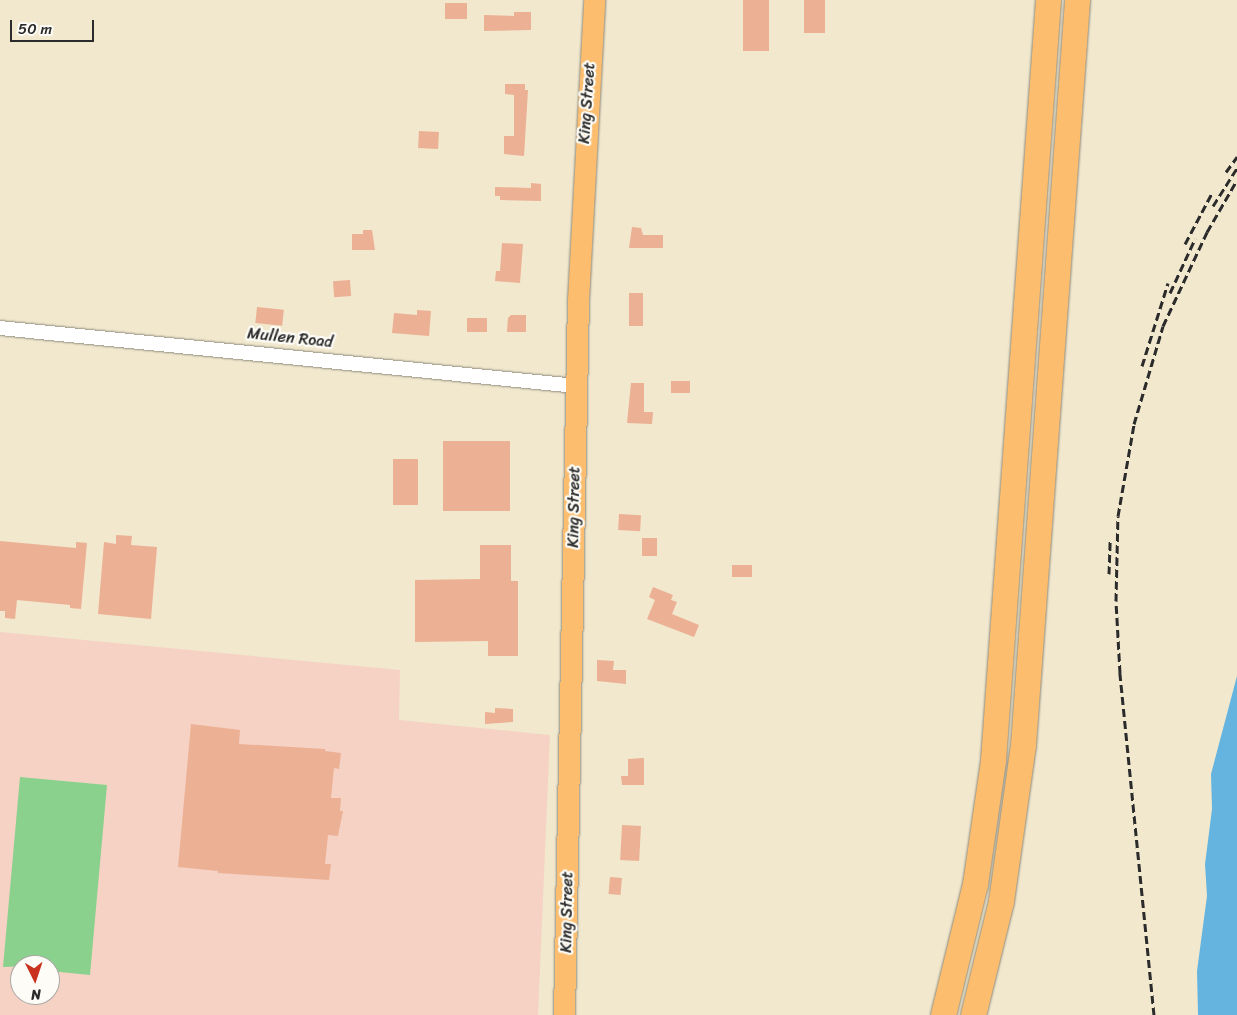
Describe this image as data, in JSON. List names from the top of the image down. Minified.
{"streets":{"main road":["King Street"],"street":["Mullen Road"]},"crossings":[["King Street","Mullen Road"]],"scale_bar":"50 m","north":"bottom"}
